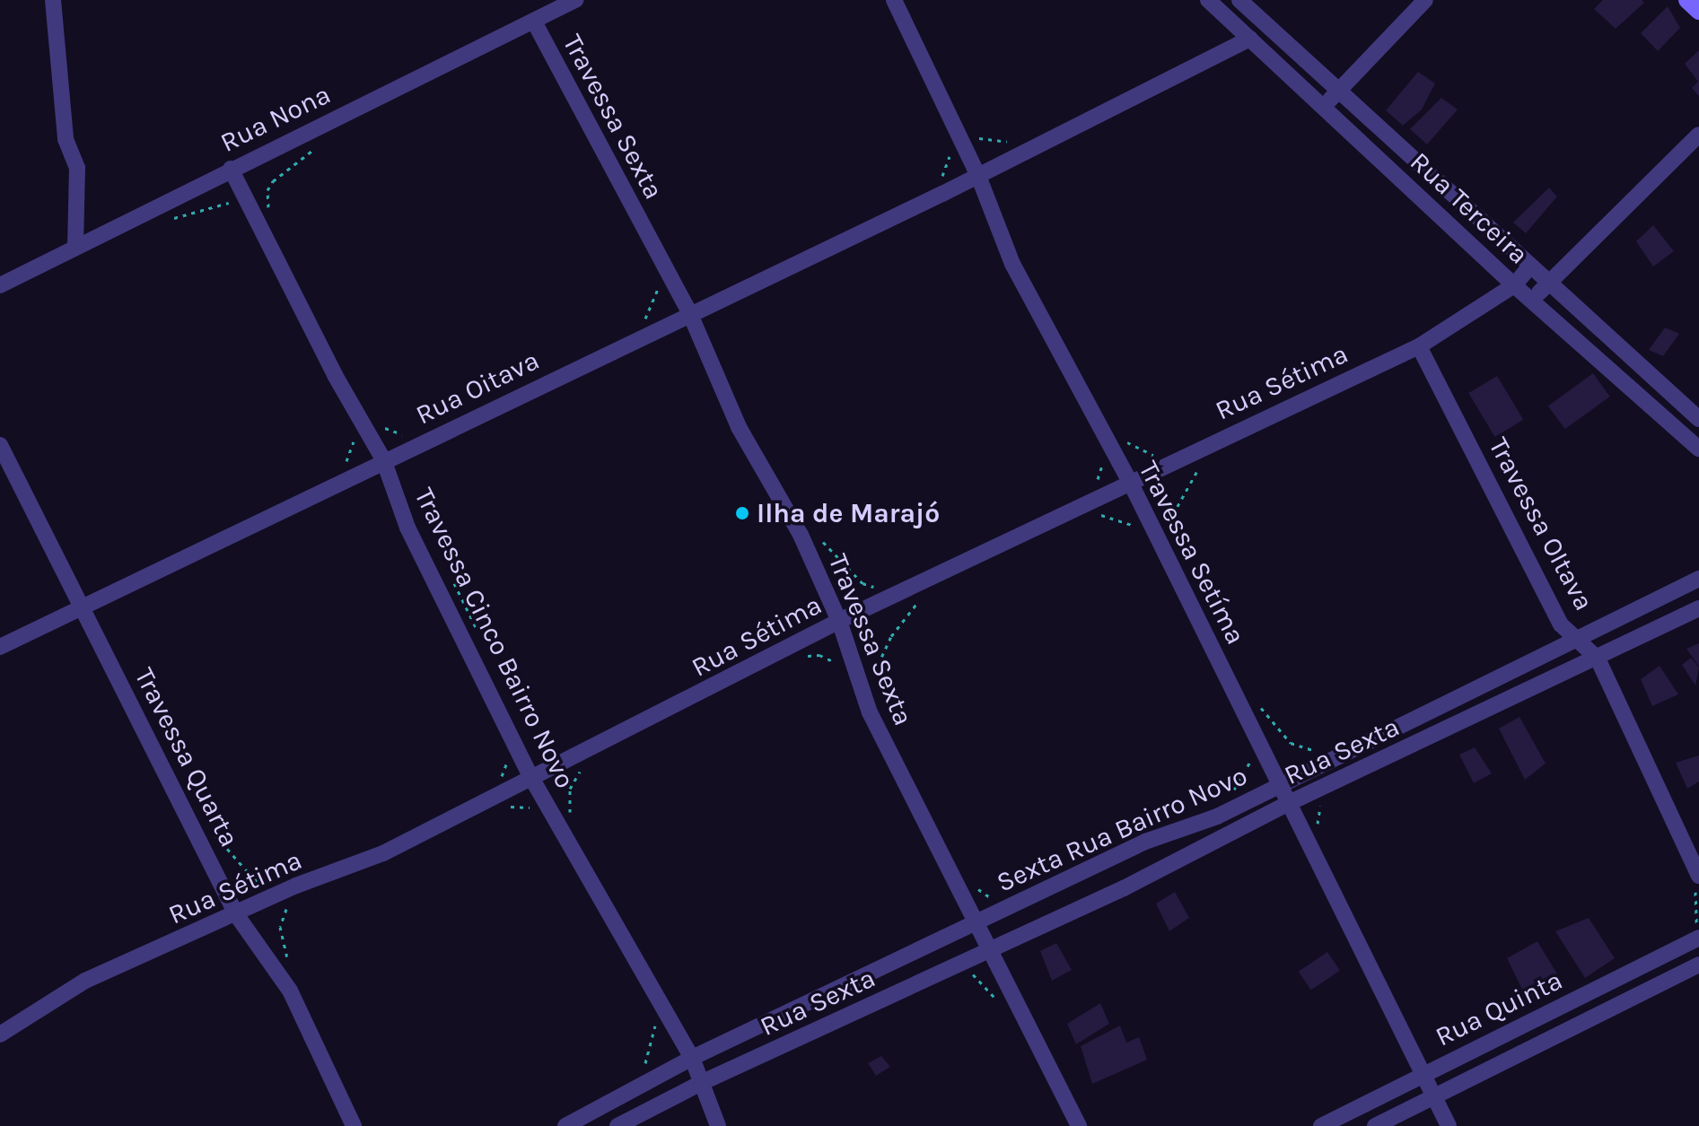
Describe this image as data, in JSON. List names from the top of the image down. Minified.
{"streets":{"street":["Travessa Sexta","Rua Nona","Rua Terceira","Rua Sétima","Rua Oitava","Travessa OItava","Travessa Setíma","Travessa Cinco Bairro Novo","Rua Sexta","Travessa Quarta","Sexta Rua Bairro Novo","Rua Quinta"]},"crossings":[["Travessa Sexta","Rua Nona"],["Travessa Sexta","Rua Sétima"],["Travessa Sexta","Rua Oitava"],["Travessa Sexta","Rua Sexta"],["Travessa Sexta","Sexta Rua Bairro Novo"],["Rua Nona","Travessa Cinco Bairro Novo"],["Rua Terceira","Rua Sétima"],["Rua Terceira","Rua Oitava"],["Rua Sétima","Travessa OItava"],["Rua Sétima","Travessa Setíma"],["Rua Sétima","Travessa Cinco Bairro Novo"],["Rua Sétima","Travessa Quarta"],["Rua Oitava","Travessa Setíma"],["Rua Oitava","Travessa Cinco Bairro Novo"],["Rua Oitava","Travessa Quarta"],["Travessa OItava","Rua Sexta"],["Travessa OItava","Sexta Rua Bairro Novo"],["Travessa Setíma","Rua Sexta"],["Travessa Setíma","Sexta Rua Bairro Novo"],["Travessa Setíma","Rua Quinta"],["Travessa Cinco Bairro Novo","Rua Sexta"],["Travessa Cinco Bairro Novo","Sexta Rua Bairro Novo"]],"places":["Ilha de Marajó"]}
